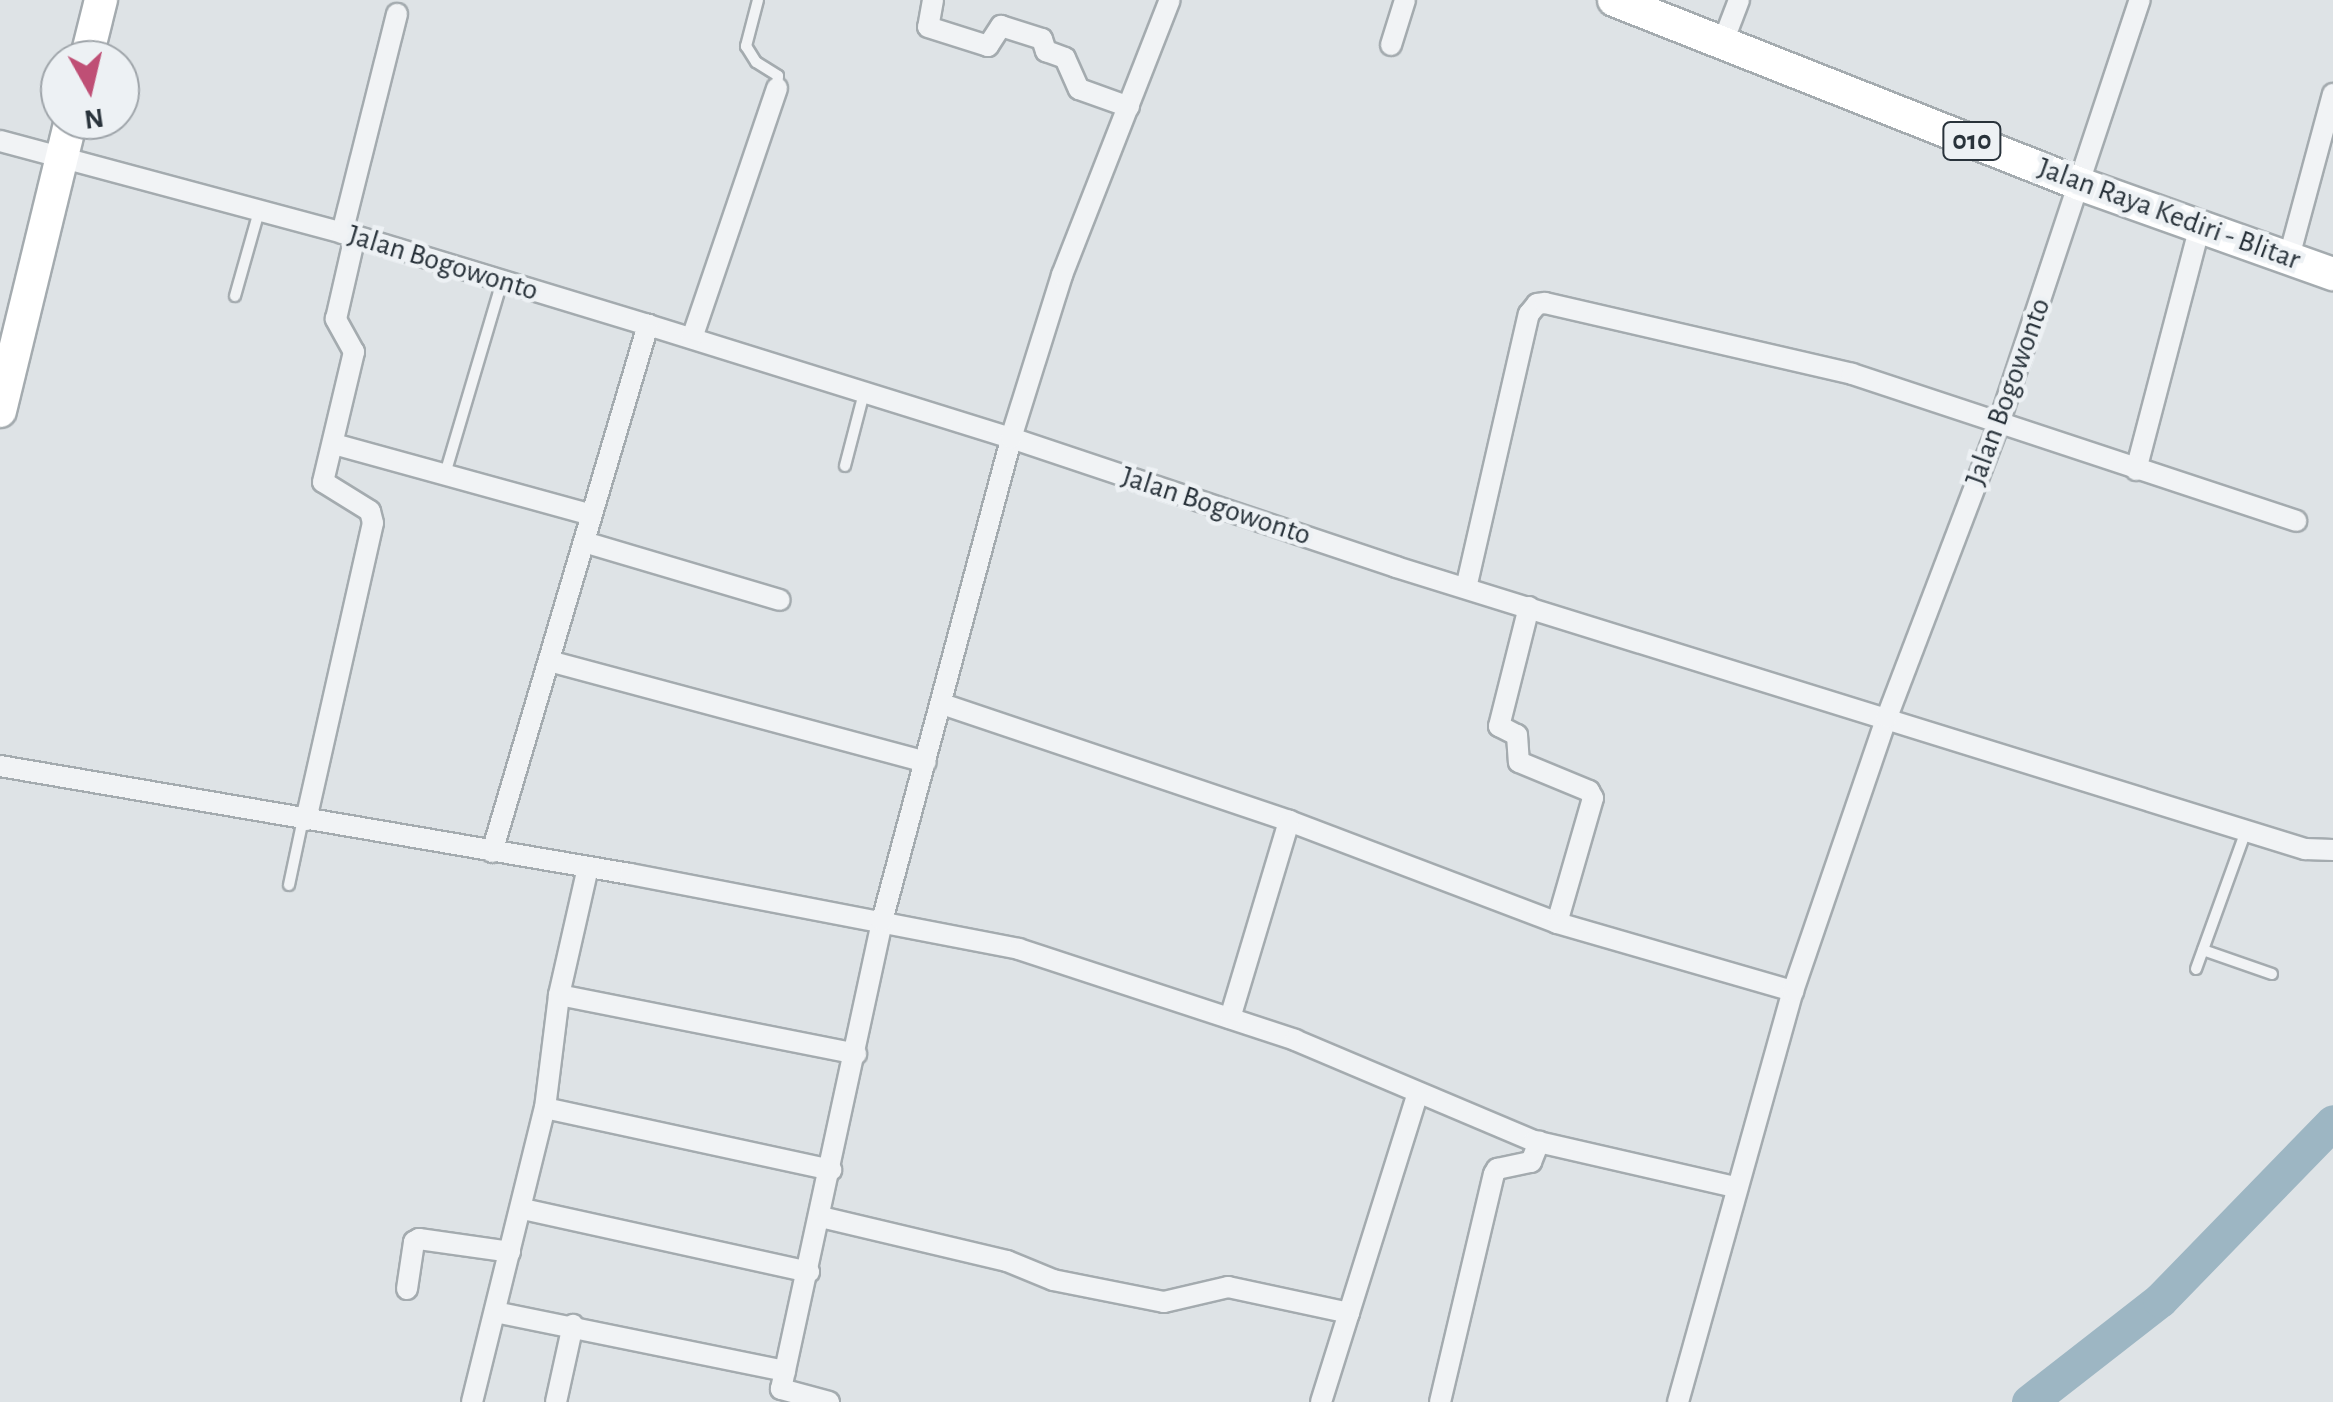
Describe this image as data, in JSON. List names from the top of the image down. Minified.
{"streets":{"main road":["010","Jalan Raya Kediri - Blitar"],"street":["Jalan Bogowonto"]},"crossings":[["Jalan Raya Kediri - Blitar","Jalan Bogowonto"]],"north":"bottom"}
